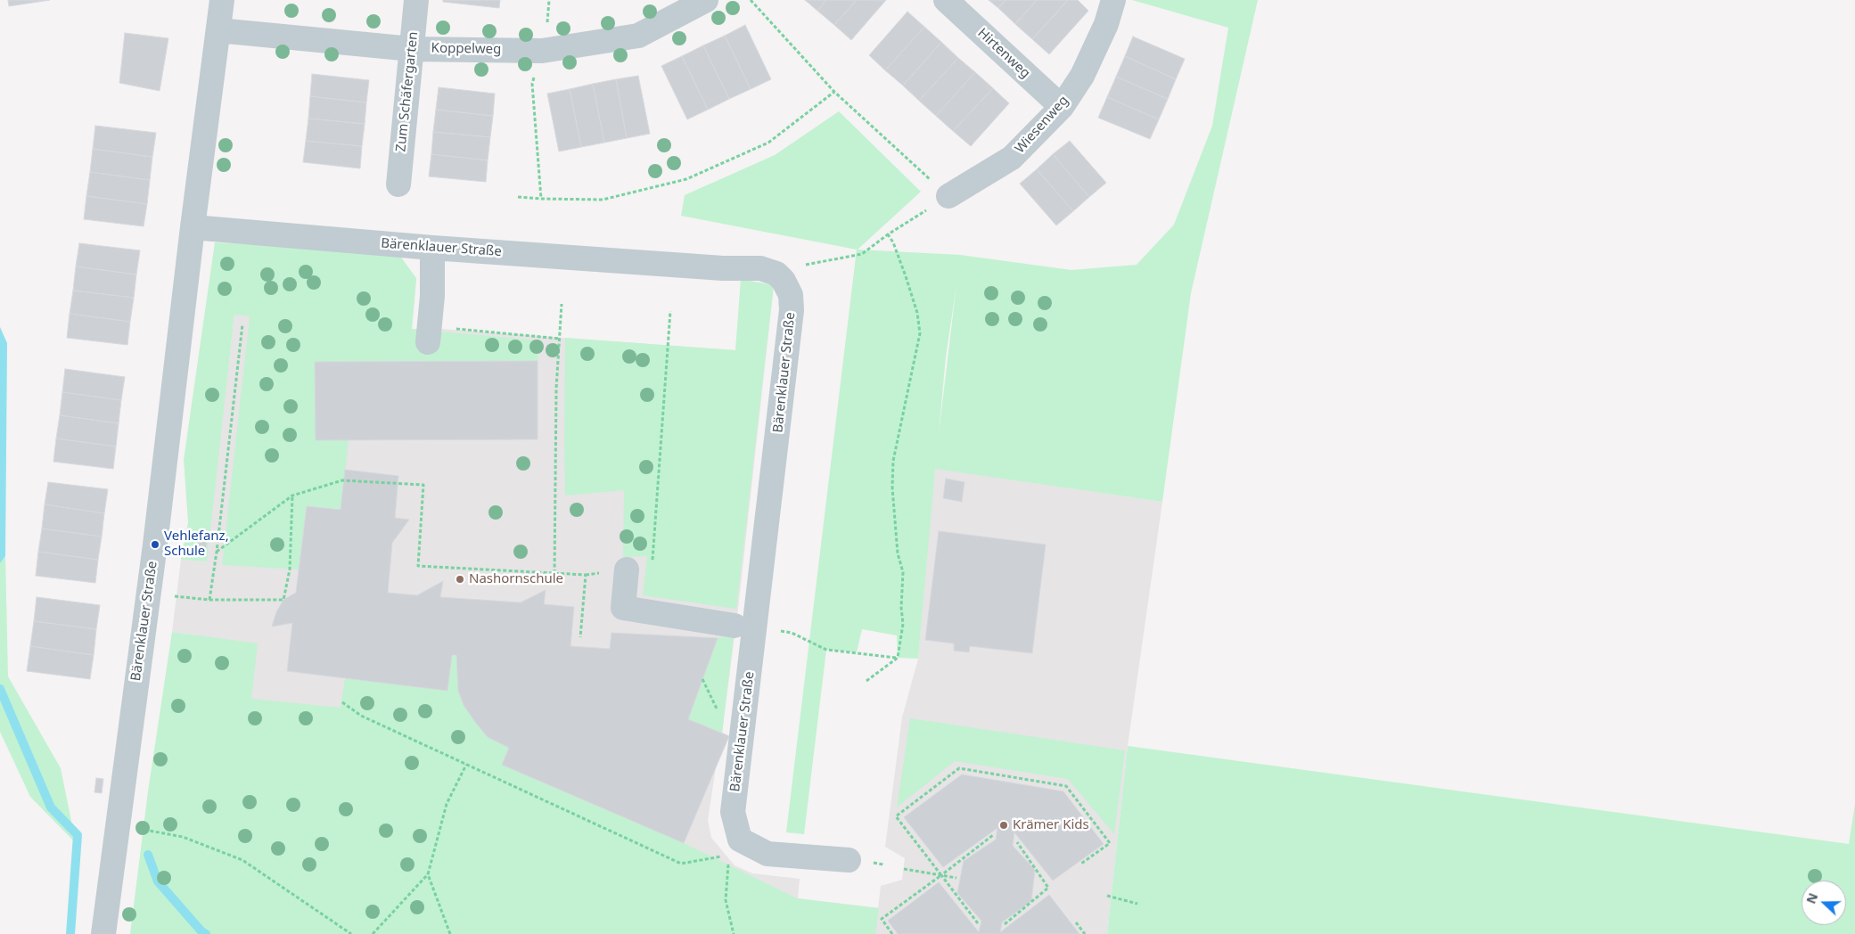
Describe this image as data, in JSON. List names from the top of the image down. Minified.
{"streets":{"street":["Koppelweg","Hirtenweg","Zum Schäfergarten","Wiesenweg","Bärenklauer Straße"]},"crossings":[["Koppelweg","Zum Schäfergarten"],["Koppelweg","Bärenklauer Straße"],["Hirtenweg","Wiesenweg"]],"places":["Vehlefanz, Schule","Nashornschule","Krämer Kids"],"north":"left"}
